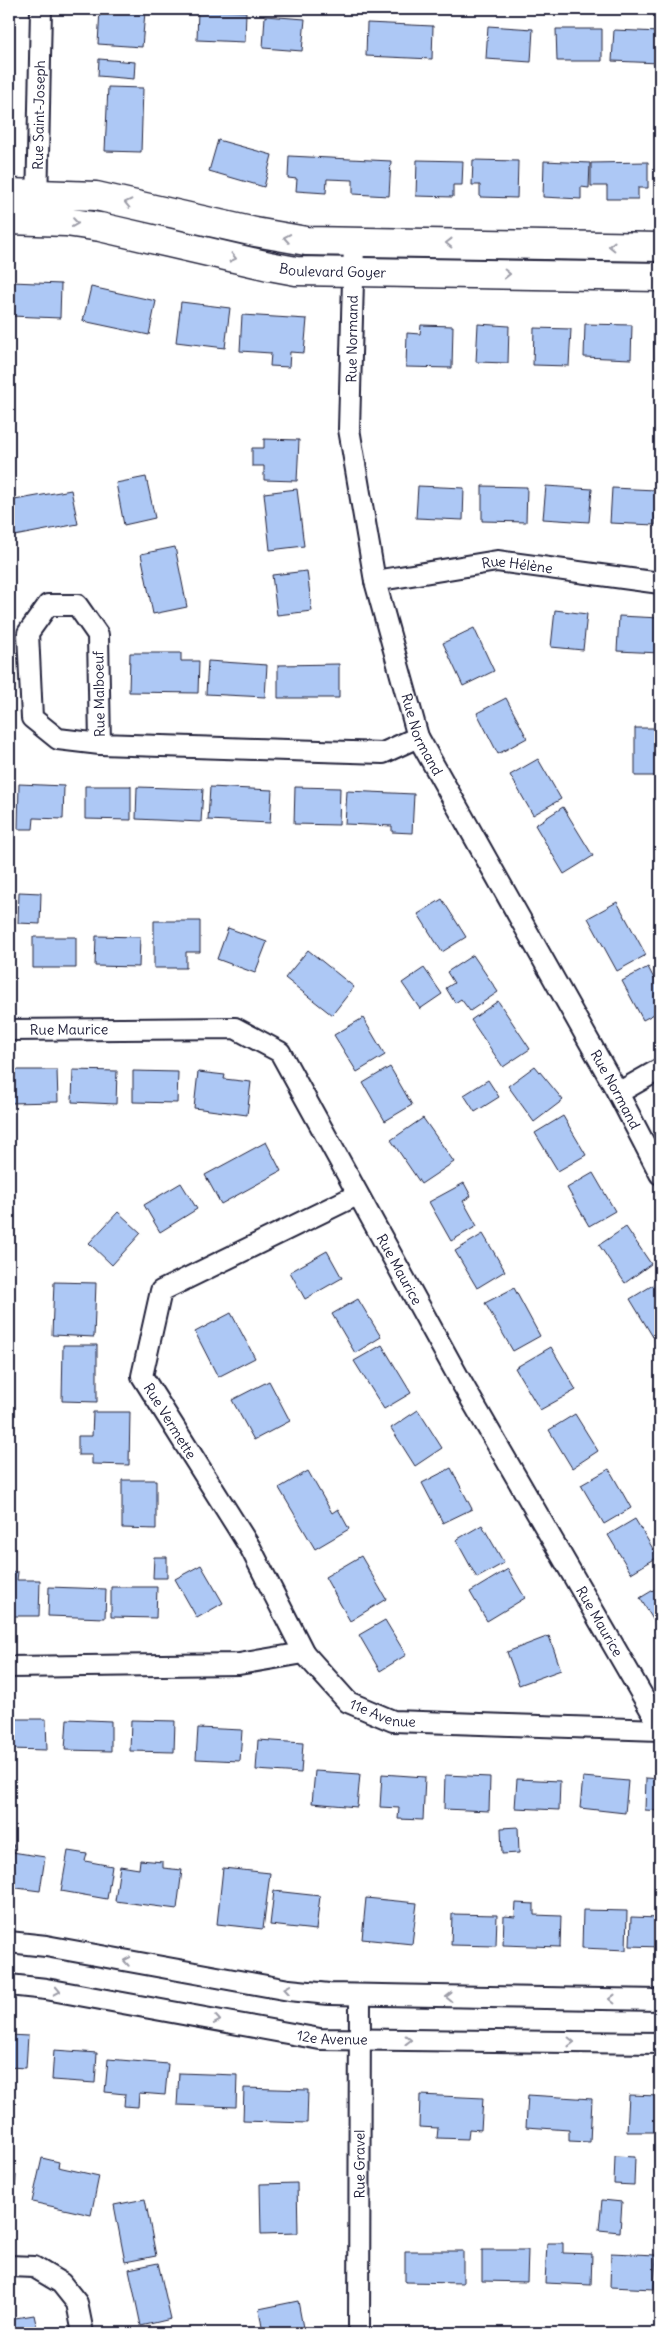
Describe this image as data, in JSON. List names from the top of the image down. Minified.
{"streets":{"street":["Rue Saint-Joseph","Boulevard Goyer","Rue Normand","Rue Hélène","Rue Malboeuf","Rue Maurice","Rue Vermette","11e Avenue","12e Avenue","Rue Gravel"]},"crossings":[["Rue Saint-Joseph","Boulevard Goyer"],["Boulevard Goyer","Rue Normand"],["Rue Normand","Rue Hélène"],["Rue Normand","Rue Malboeuf"],["Rue Maurice","Rue Vermette"],["Rue Vermette","11e Avenue"],["12e Avenue","Rue Gravel"]]}
